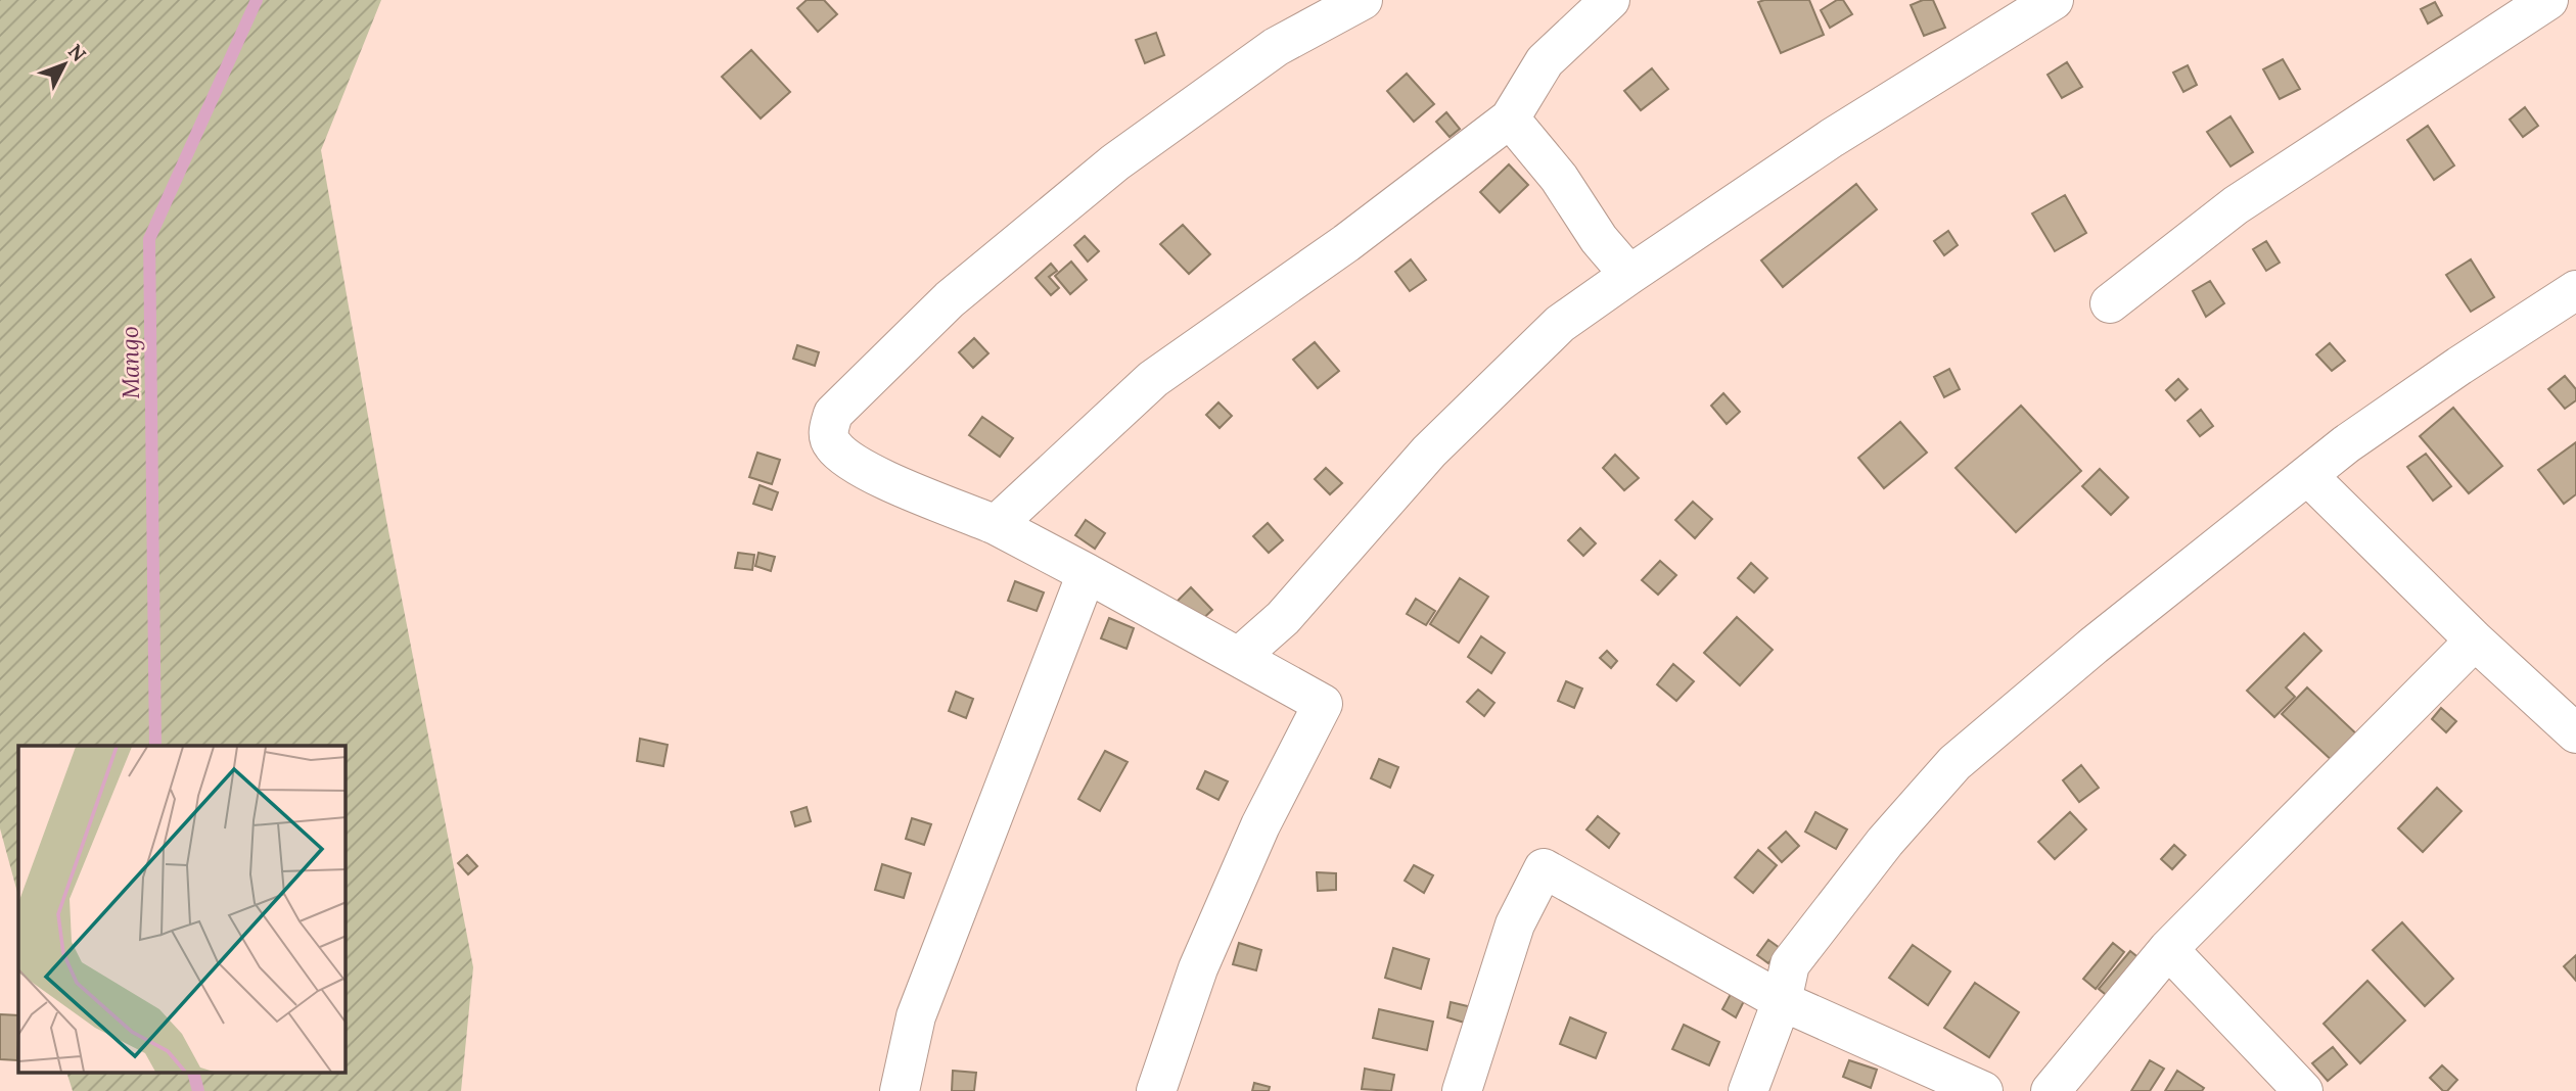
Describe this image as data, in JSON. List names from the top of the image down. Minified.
{"water":["Mango"],"north":"top right"}
